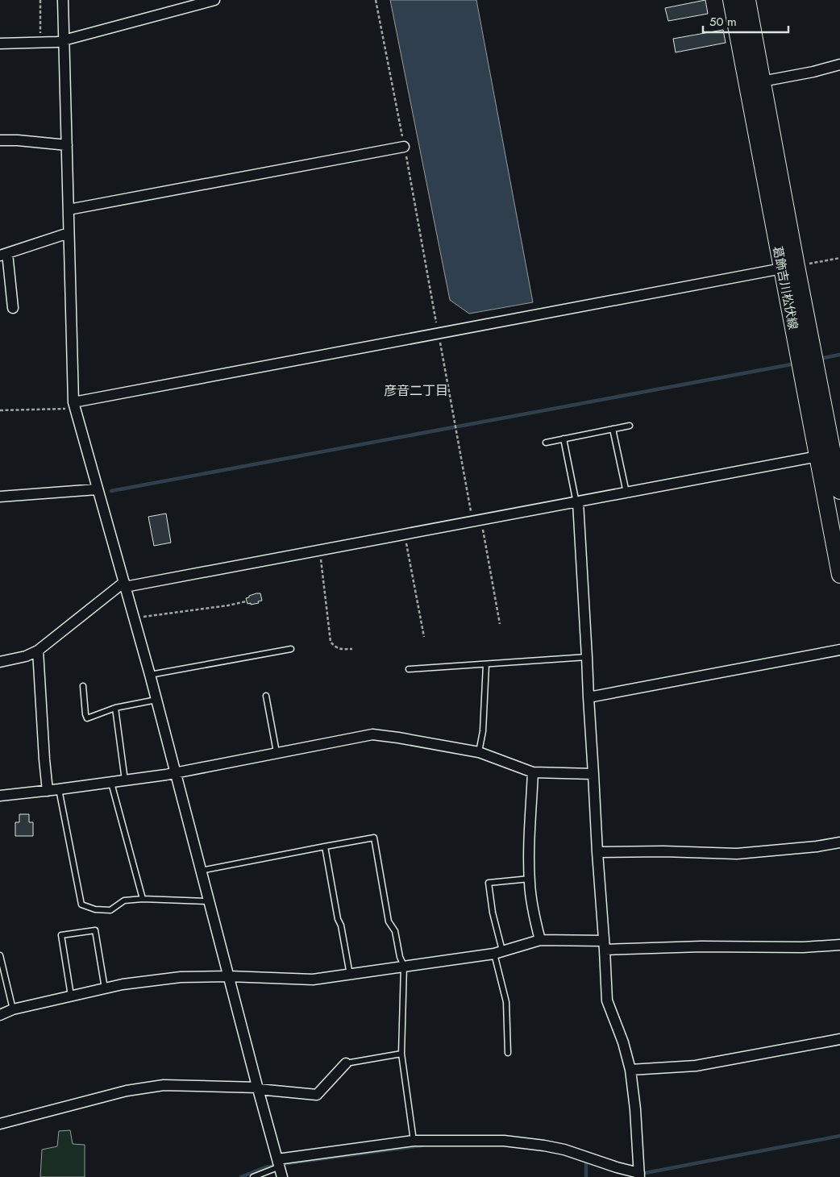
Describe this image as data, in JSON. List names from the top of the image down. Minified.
{"streets":{"main road":["葛飾吉川松伏線"]},"districts":["彦音二丁目"],"scale_bar":"50 m"}
